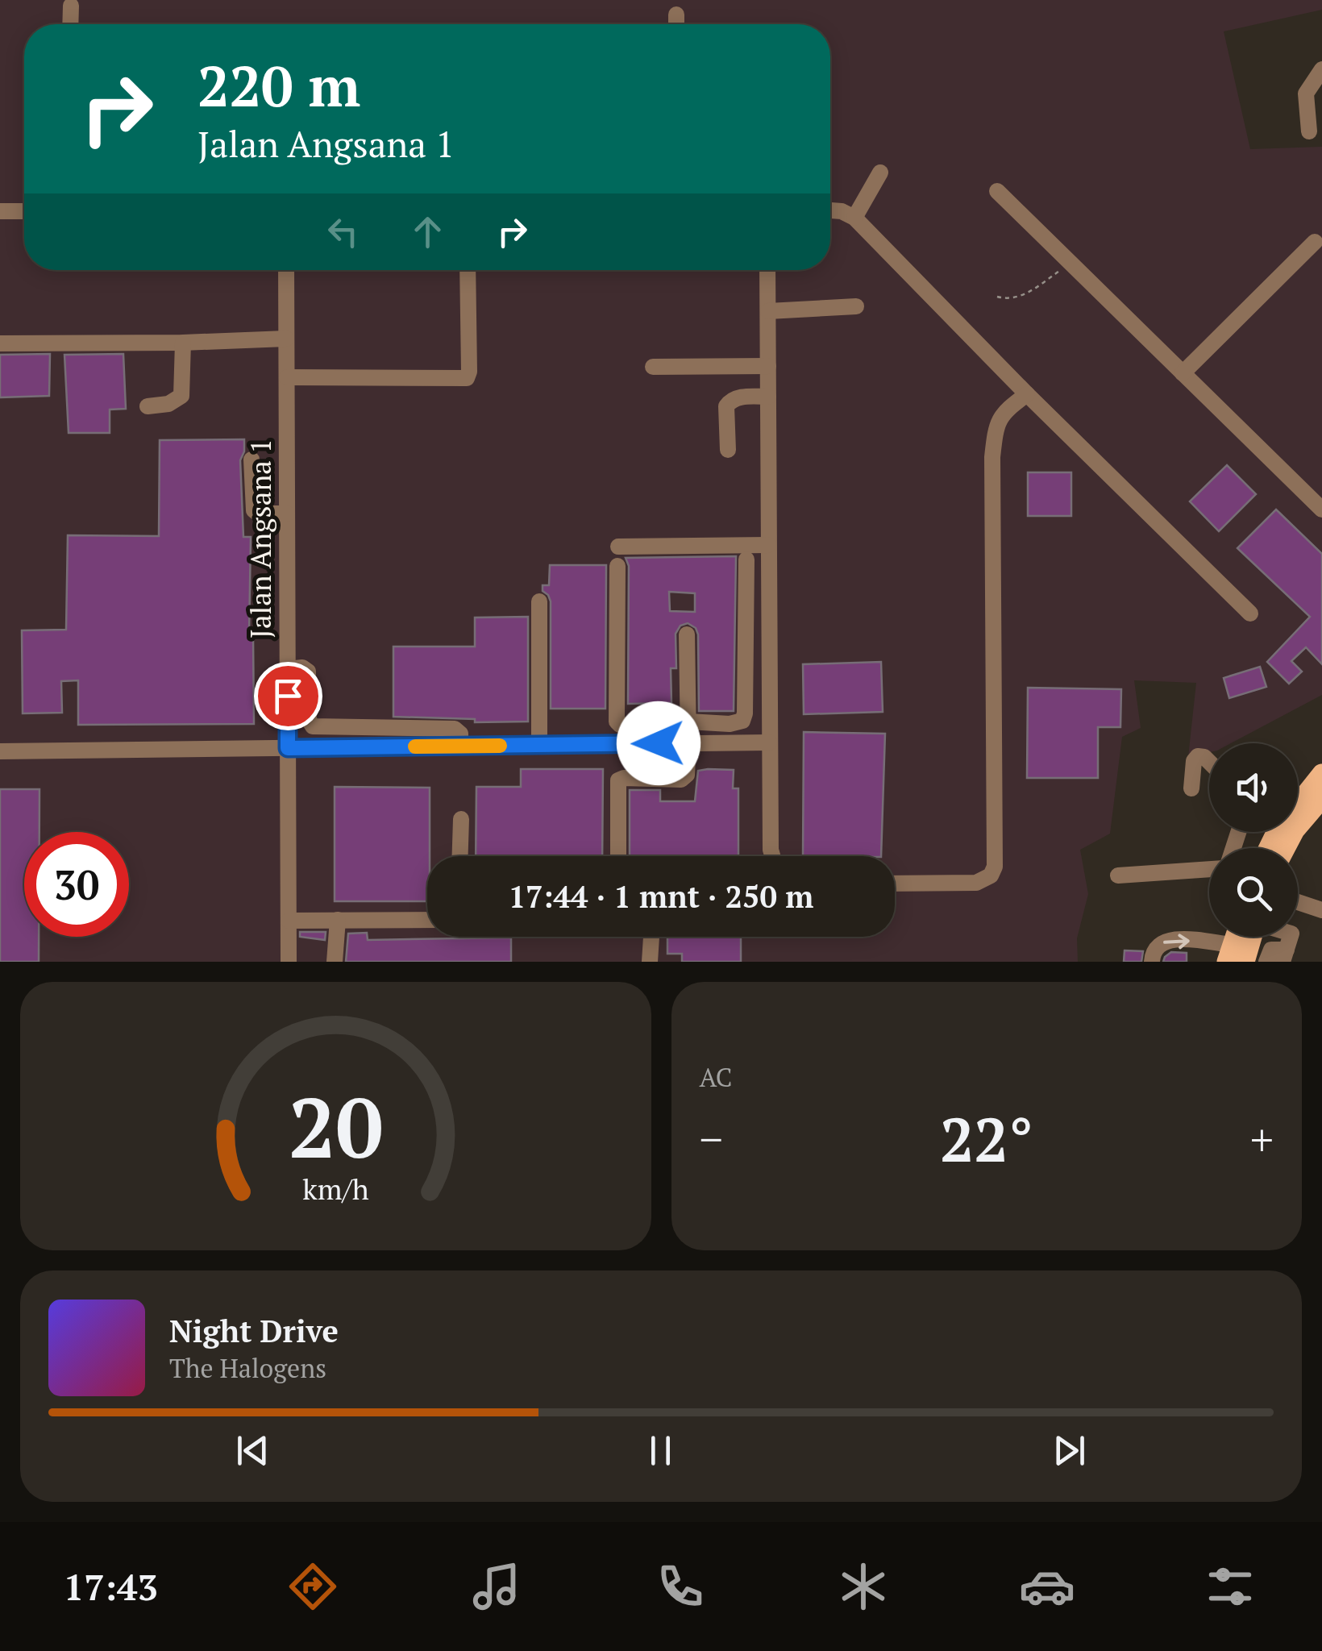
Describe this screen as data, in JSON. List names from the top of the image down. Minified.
{"streets":{"street":["Jalan Angsana 1"]},"page":{"turn":["220 m","Jalan Angsana 1"],"limit":"30","trip":"17:44 · 1 mnt · 250 m","tile":"AC","heat":["−","22°","+"],"song":["Night Drive","The Halogens"],"tabs":"17:43","gauge":["20","km/h"]}}
